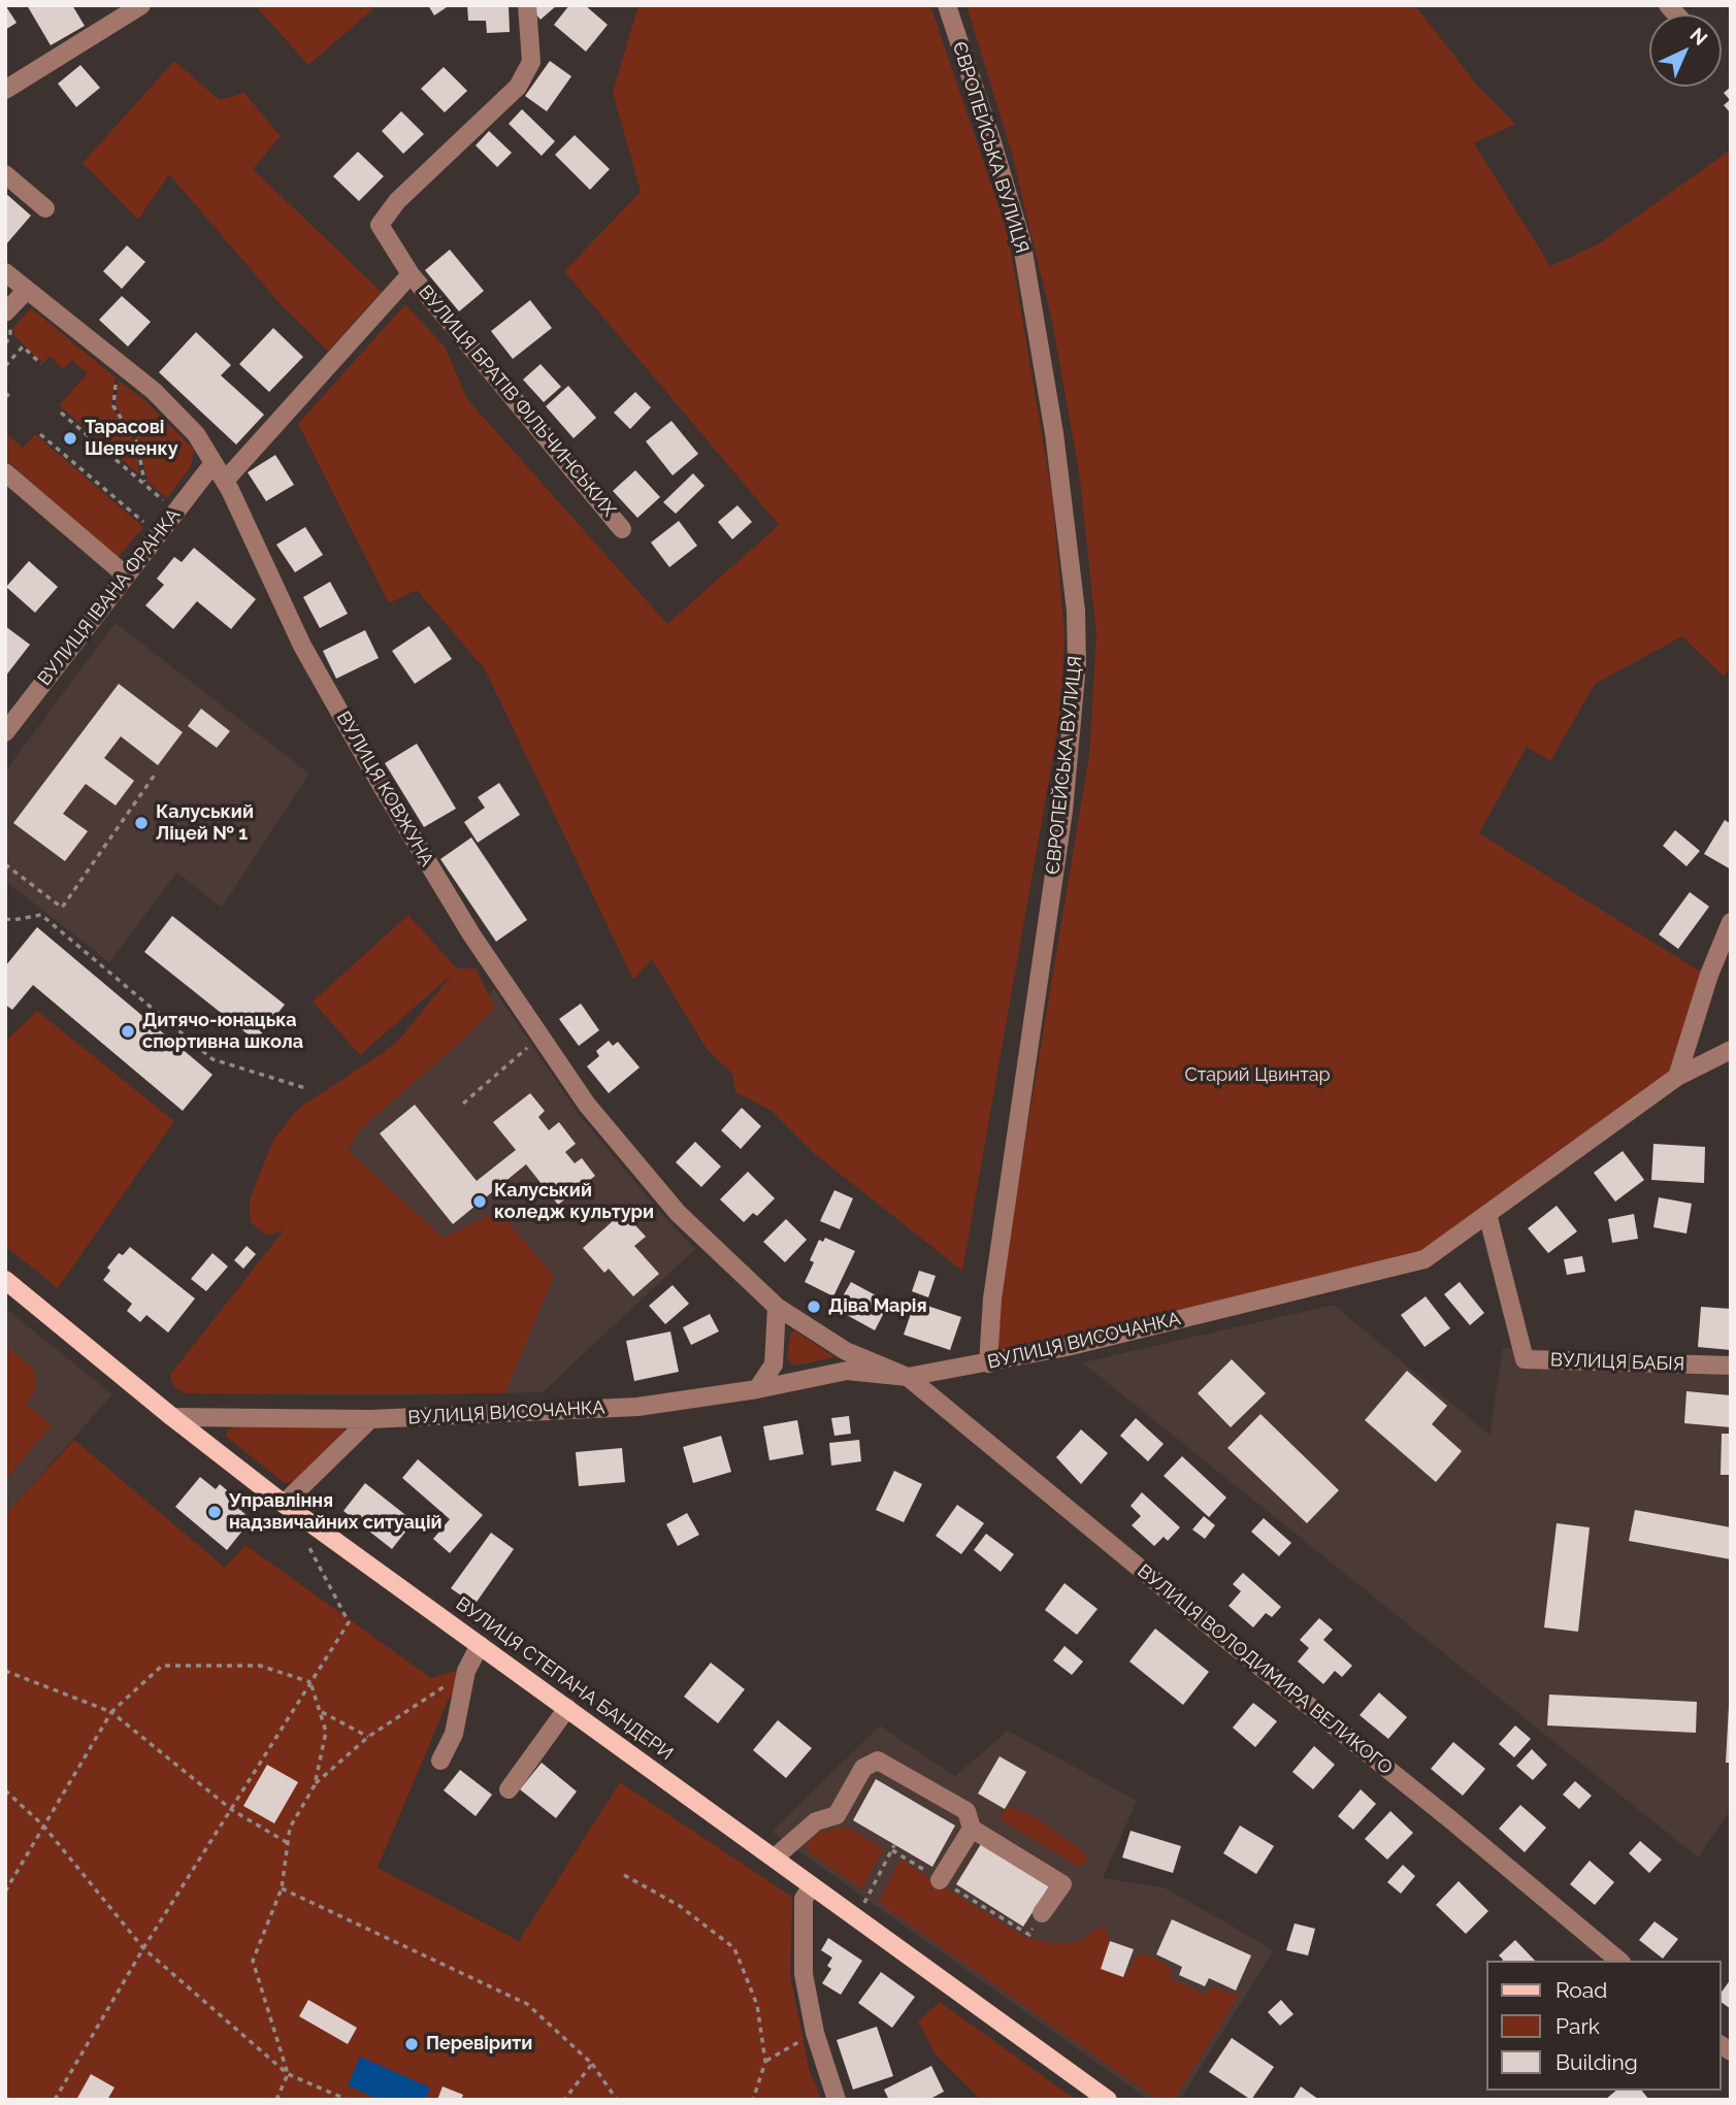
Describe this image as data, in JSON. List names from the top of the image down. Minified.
{"streets":{"main road":["ВУЛИЦЯ СТЕПАНА БАНДЕРИ"],"street":["ЄВРОПЕЙСЬКА ВУЛИЦЯ","ВУЛИЦЯ БРАТІВ ФІЛЬЧИНСЬКИХ","ВУЛИЦЯ ІВАНА ФРАНКА","ВУЛИЦЯ КОВЖУНА","ВУЛИЦЯ ВИСОЧАНКА","ВУЛИЦЯ БАБІЯ","ВУЛИЦЯ ВОЛОДИМИРА ВЕЛИКОГО"]},"crossings":[["ЄВРОПЕЙСЬКА ВУЛИЦЯ","ВУЛИЦЯ ВИСОЧАНКА"],["ВУЛИЦЯ БРАТІВ ФІЛЬЧИНСЬКИХ","ВУЛИЦЯ КОВЖУНА"],["ВУЛИЦЯ ІВАНА ФРАНКА","ВУЛИЦЯ КОВЖУНА"],["ВУЛИЦЯ КОВЖУНА","ВУЛИЦЯ ВИСОЧАНКА"],["ВУЛИЦЯ КОВЖУНА","ВУЛИЦЯ ВОЛОДИМИРА ВЕЛИКОГО"],["ВУЛИЦЯ ВИСОЧАНКА","ВУЛИЦЯ БАБІЯ"],["ВУЛИЦЯ ВИСОЧАНКА","ВУЛИЦЯ ВОЛОДИМИРА ВЕЛИКОГО"],["ВУЛИЦЯ ВИСОЧАНКА","ВУЛИЦЯ СТЕПАНА БАНДЕРИ"]],"parks":["Старий Цвинтар"],"places":["Тарасові Шевченку","Калуський Ліцей № 1","Дитячо-юнацька спортивна школа","Калуський коледж культури","Діва Марія","Управління надзвичайних ситуацій","Перевірити"],"legend":["Road","Park","Building"],"north":"top right"}
